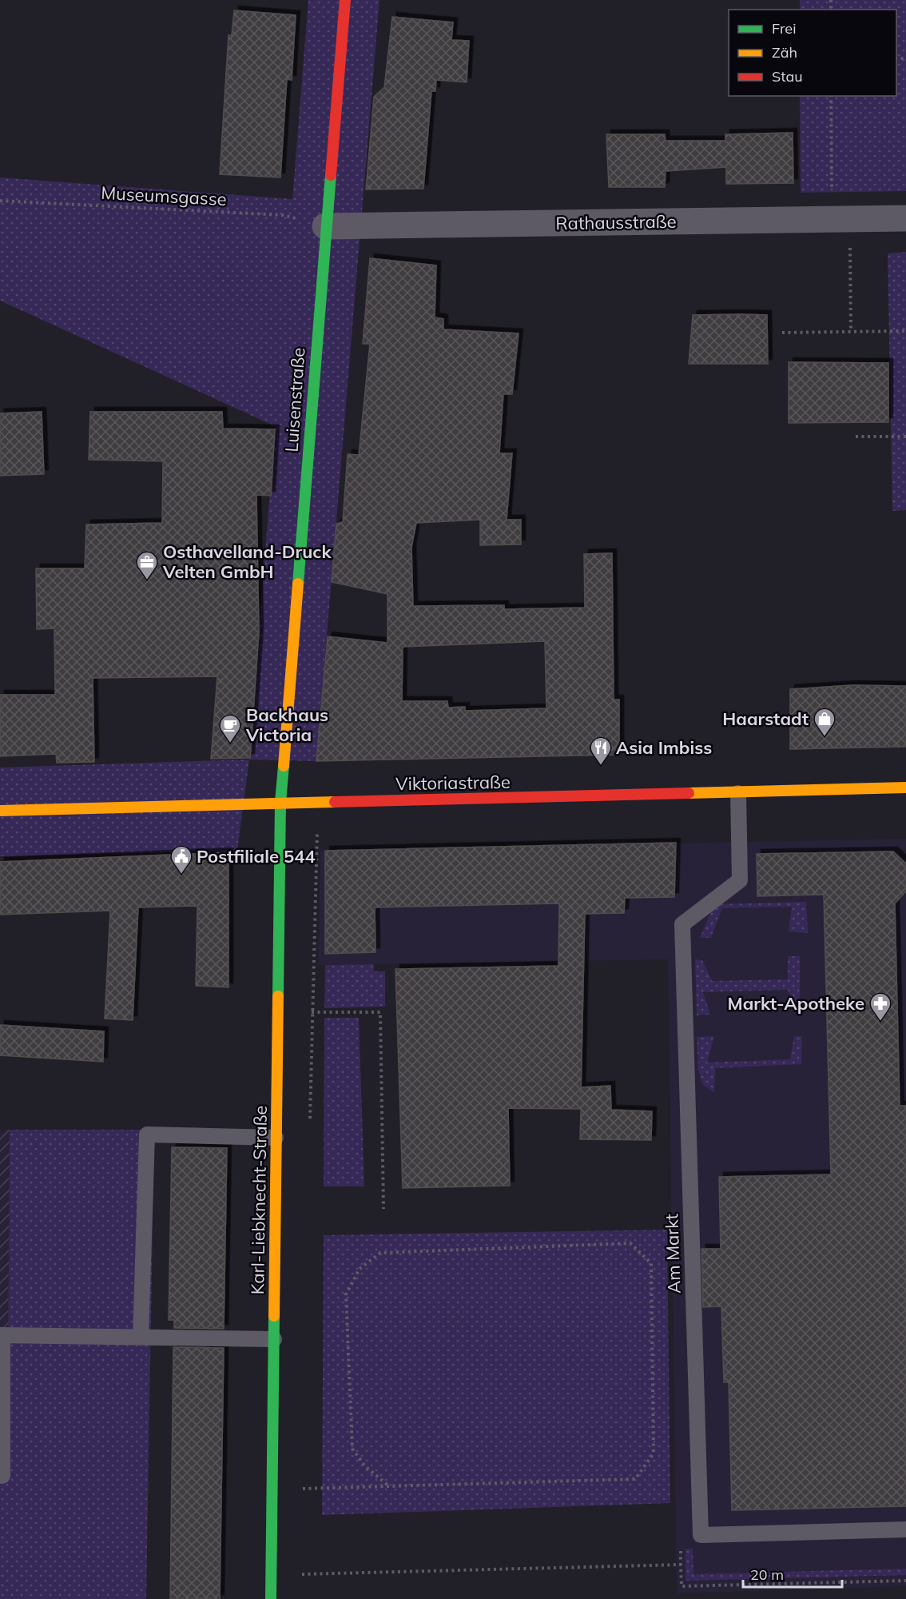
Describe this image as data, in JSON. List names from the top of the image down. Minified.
{"streets":{"street":["Rathausstraße","Luisenstraße","Viktoriastraße","Karl-Liebknecht-Straße"],"lane":["Am Markt"],"path":["Museumsgasse"]},"crossings":[["Museumsgasse","Rathausstraße"],["Museumsgasse","Luisenstraße"],["Rathausstraße","Luisenstraße"],["Luisenstraße","Viktoriastraße"],["Luisenstraße","Karl-Liebknecht-Straße"],["Viktoriastraße","Karl-Liebknecht-Straße"],["Viktoriastraße","Am Markt"]],"places":{"office":["Osthavelland-Druck Velten GmbH"],"shop":["Haarstadt"],"cafe":["Backhaus Victoria"],"restaurant":["Asia Imbiss"],"public building":["Postfiliale 544"],"pharmacy":["Markt-Apotheke"]},"legend":["Frei","Zäh","Stau"],"scale_bar":"20 m"}
